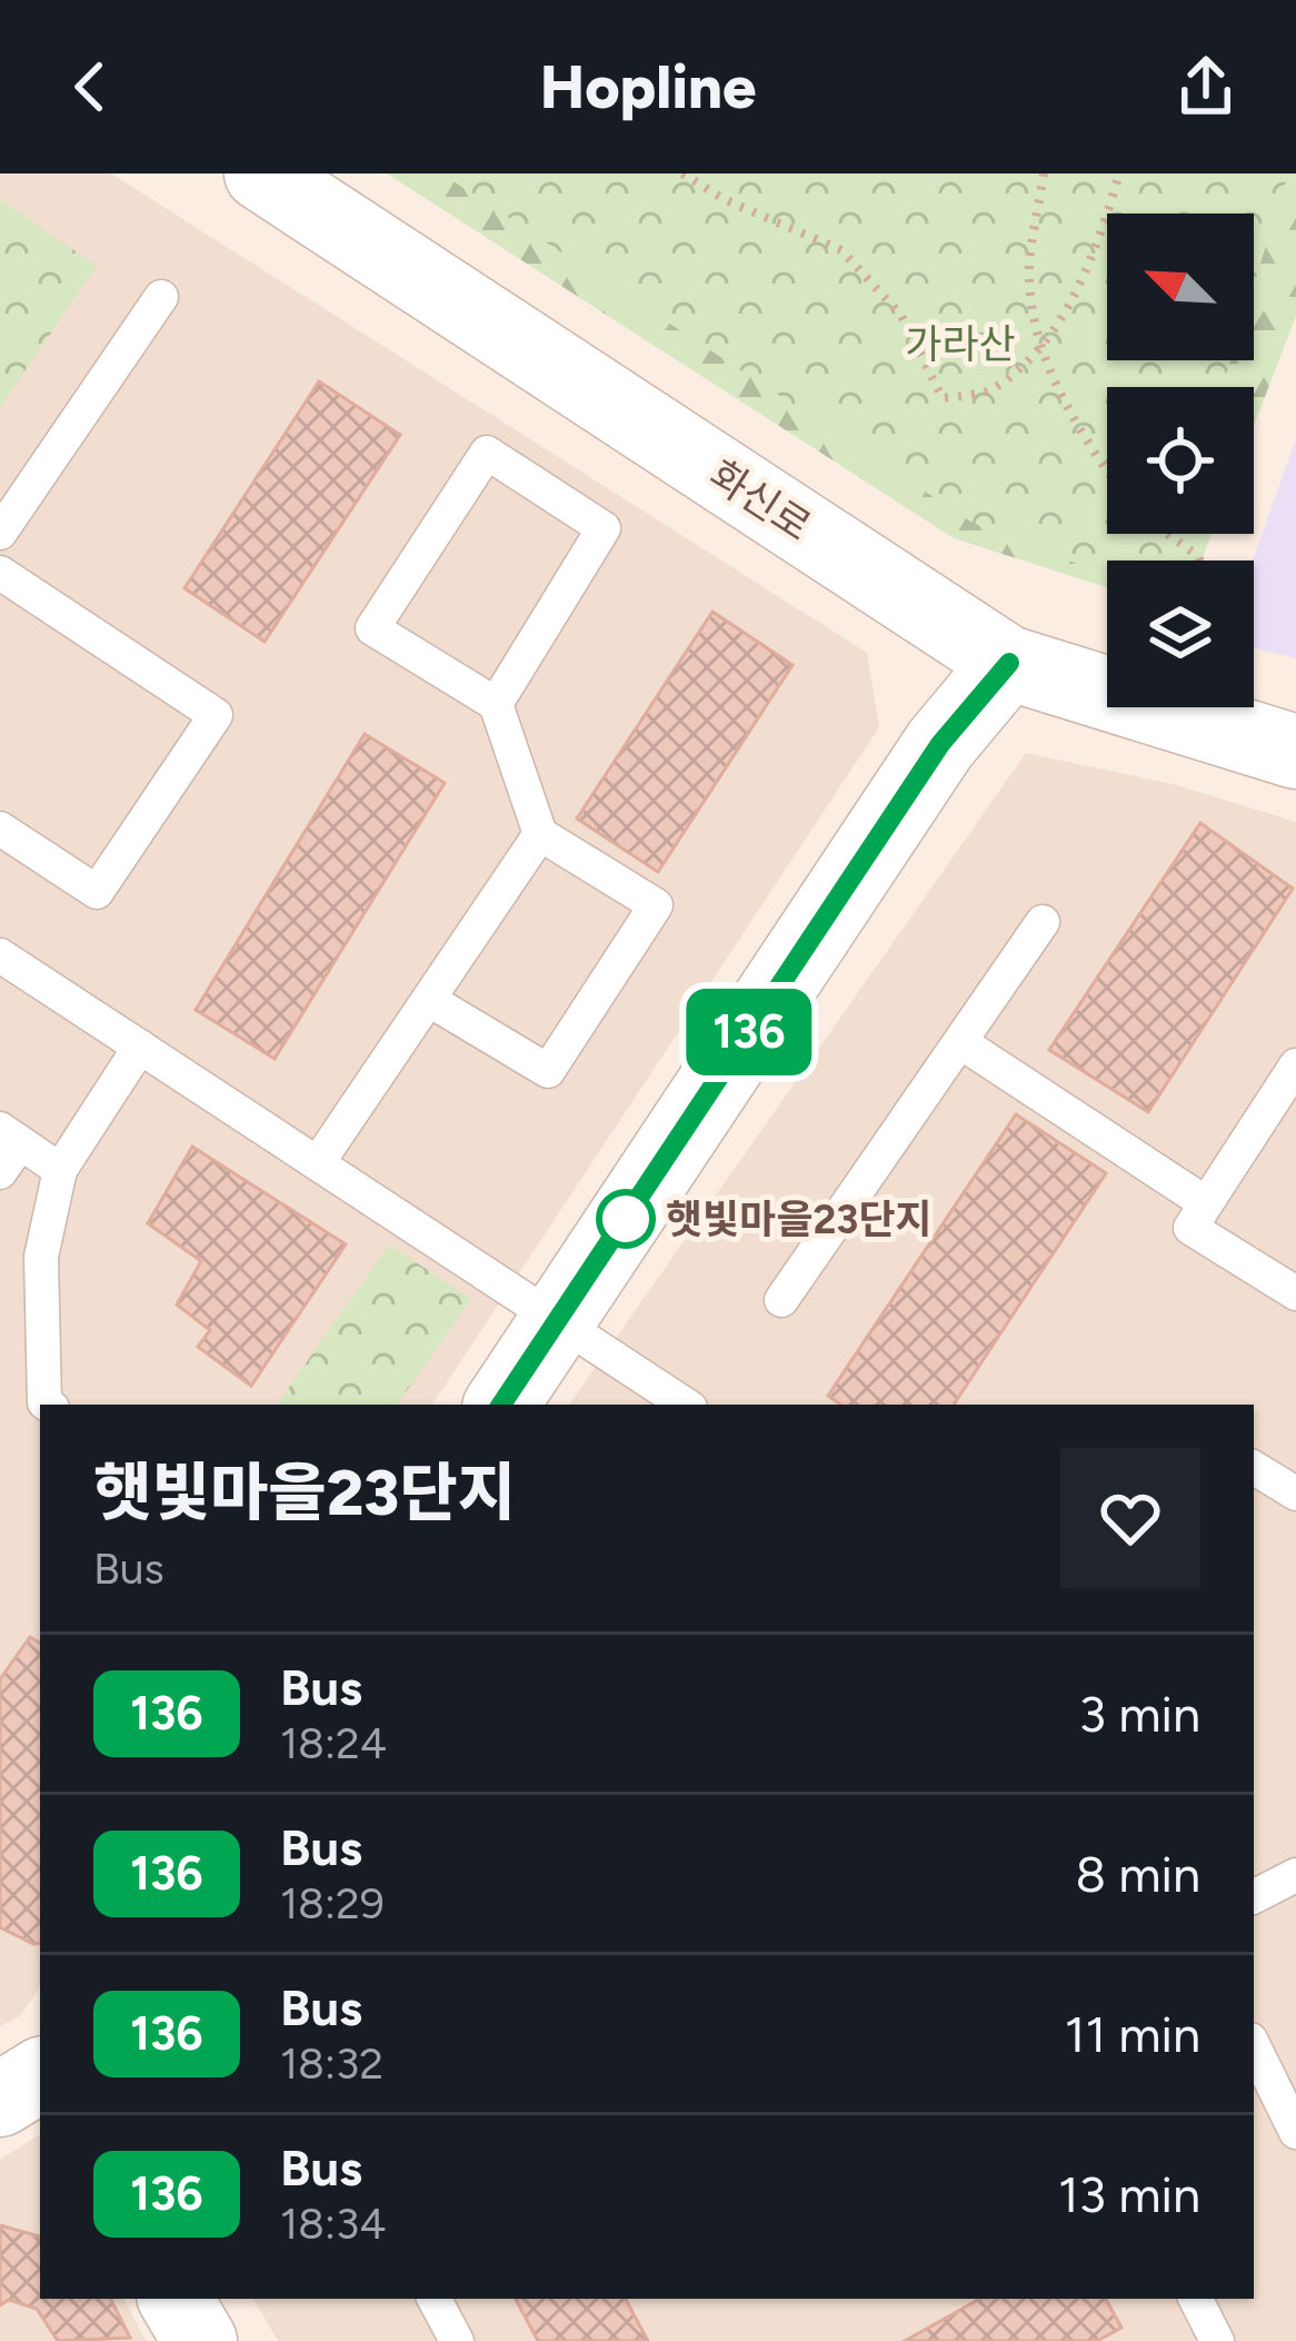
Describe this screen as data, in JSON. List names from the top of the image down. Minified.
{"streets":{"main road":["화신로"]},"parks":["가라산"],"places":["햇빛마을23단지"],"lines":["bus line 136"],"north":"top left","page":{"header":"Hopline","on_map":"136","heading":["햇빛마을23단지","Bus"],"list":[{"mark":"136","name":"Bus","note":"18:24","value":"3 min"},{"mark":"136","name":"Bus","note":"18:29","value":"8 min"},{"mark":"136","name":"Bus","note":"18:32","value":"11 min"},{"mark":"136","name":"Bus","note":"18:34","value":"13 min"}]}}
